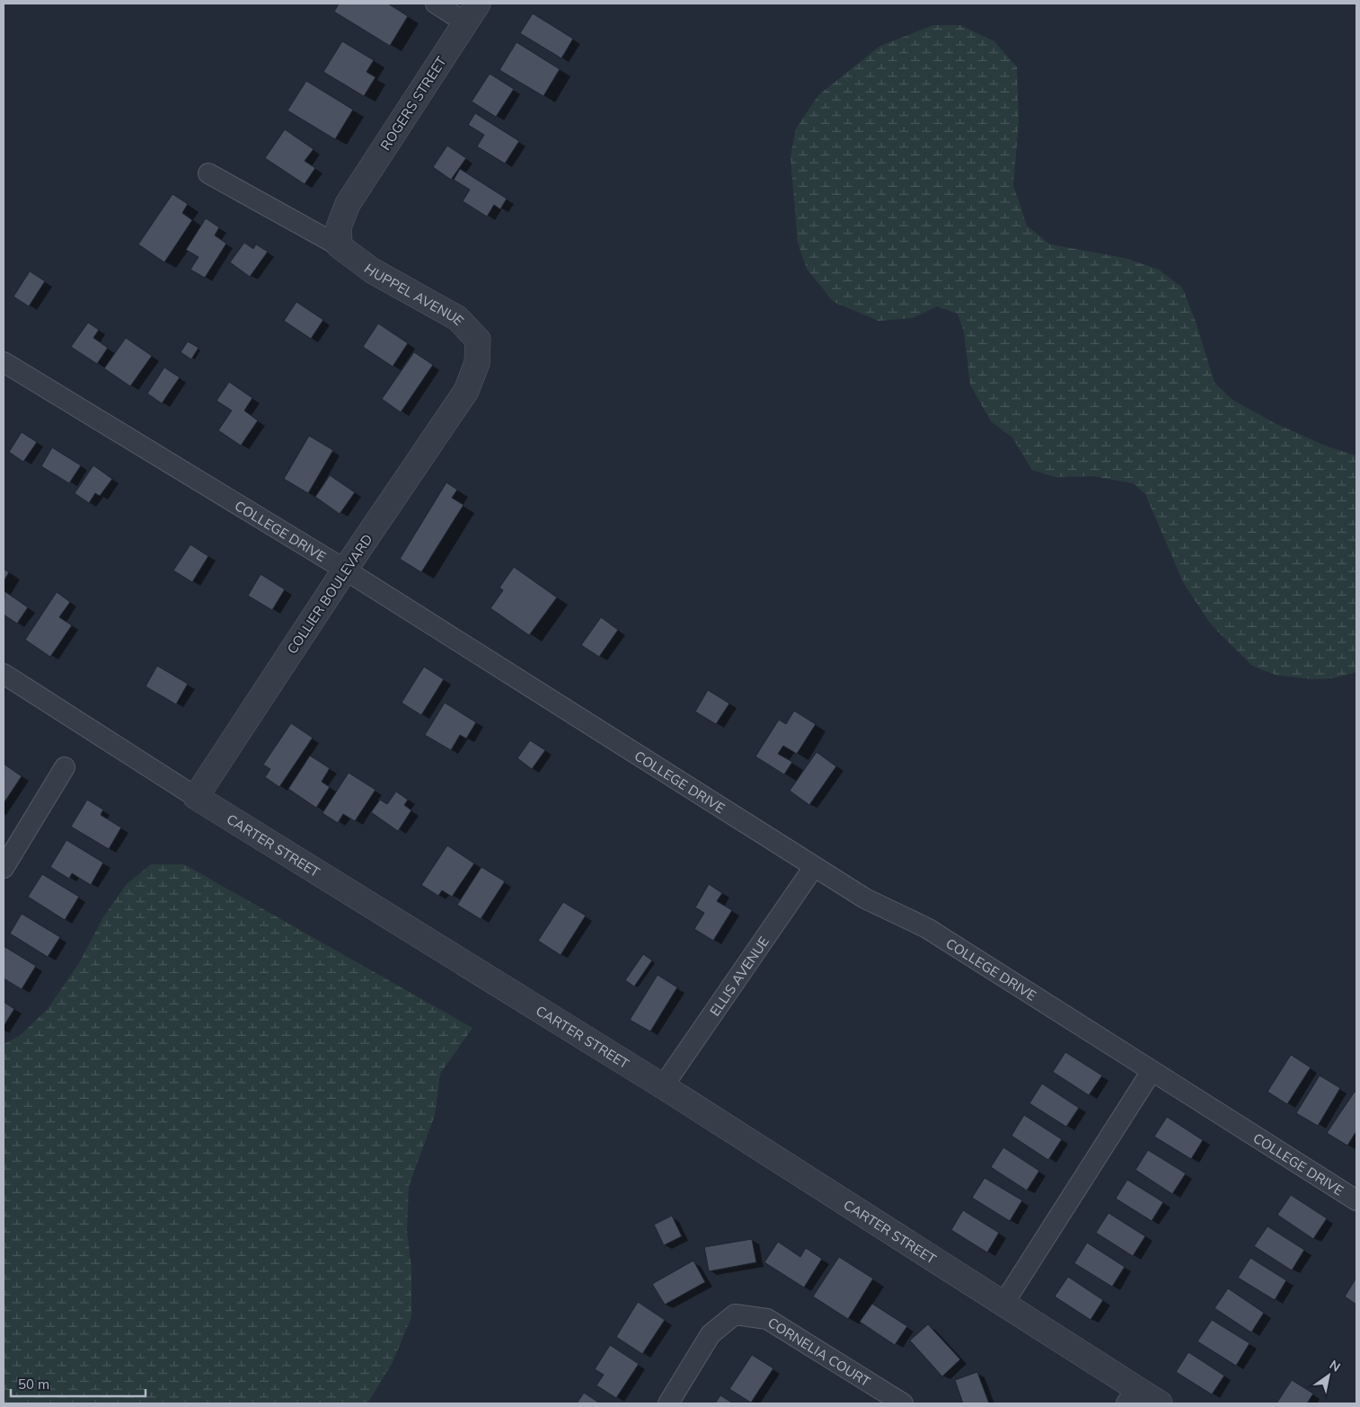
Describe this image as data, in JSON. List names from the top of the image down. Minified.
{"streets":{"street":["ROGERS STREET","HUPPEL AVENUE","COLLEGE DRIVE","COLLIER BOULEVARD","CARTER STREET","ELLIS AVENUE","CORNELIA COURT"]},"crossings":[["ROGERS STREET","HUPPEL AVENUE"],["HUPPEL AVENUE","COLLIER BOULEVARD"],["COLLEGE DRIVE","COLLIER BOULEVARD"],["COLLEGE DRIVE","ELLIS AVENUE"],["COLLIER BOULEVARD","CARTER STREET"],["CARTER STREET","ELLIS AVENUE"]],"scale_bar":"50 m","north":"top right"}
